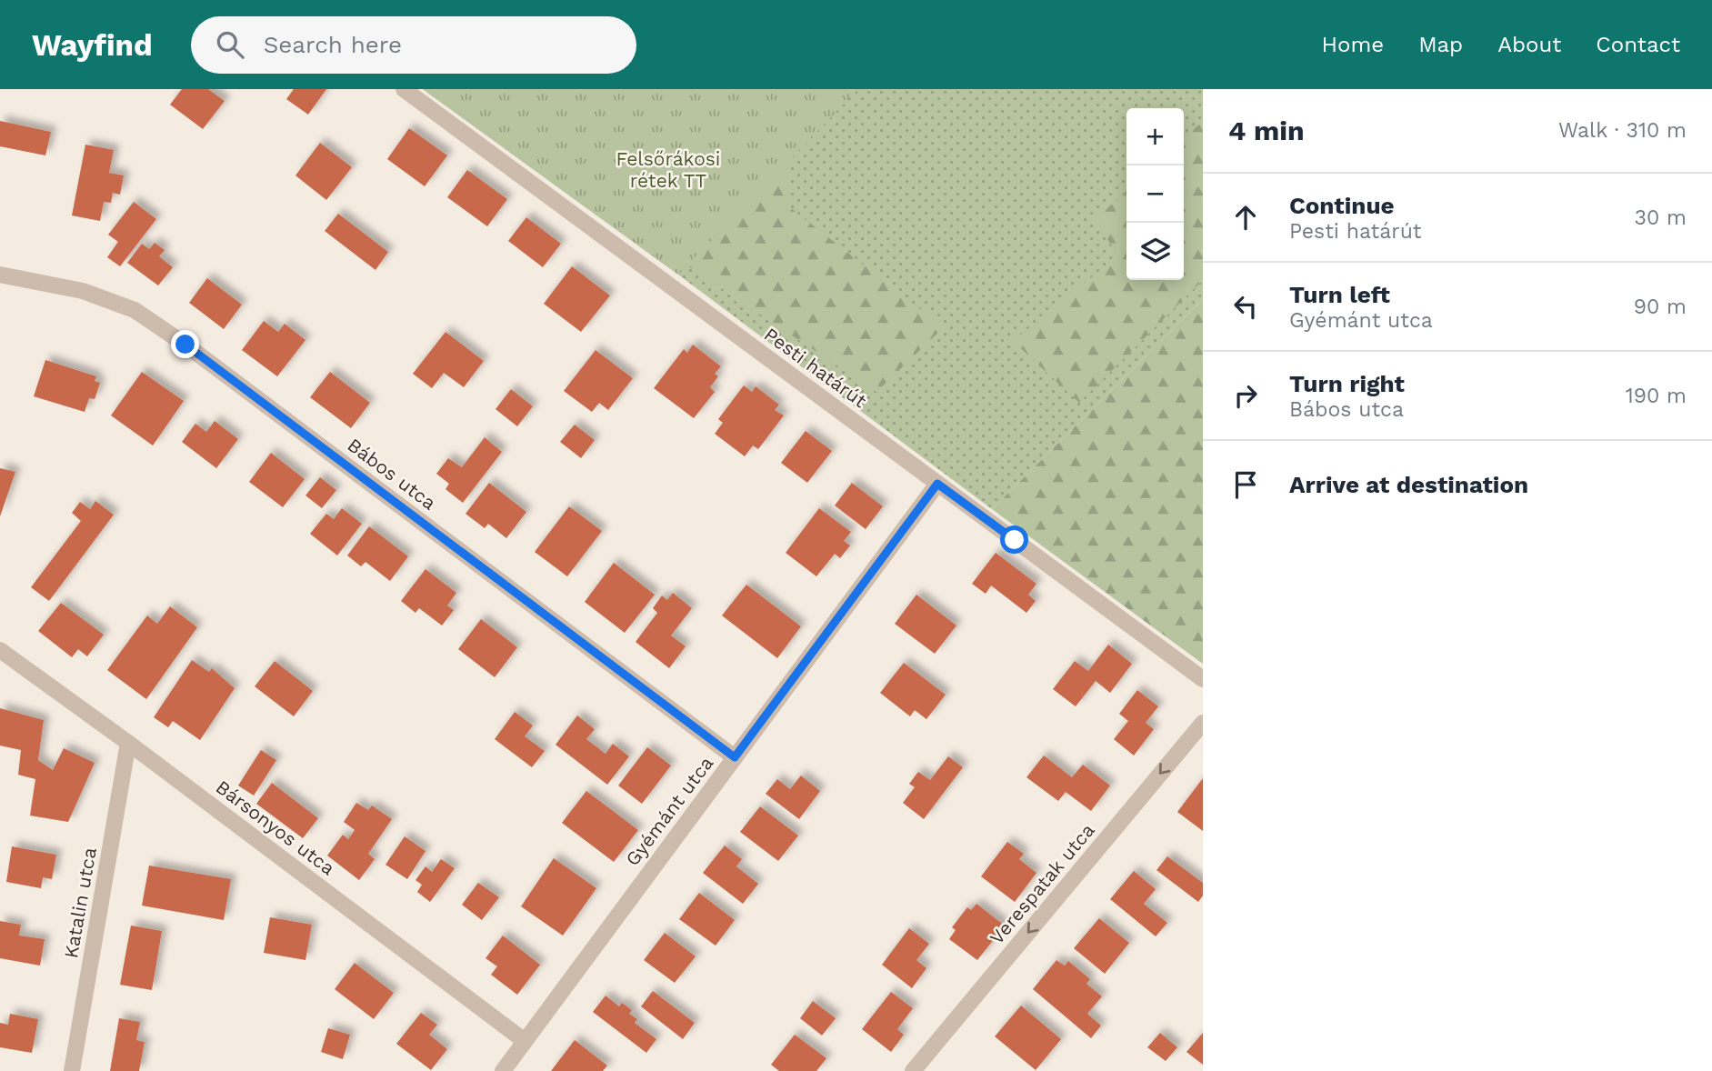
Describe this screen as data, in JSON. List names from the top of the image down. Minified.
{"streets":{"street":["Pesti határút","Bábos utca","Gyémánt utca","Bársonyos utca","Verespatak utca","Katalin utca"]},"crossings":[["Pesti határút","Gyémánt utca"],["Bábos utca","Gyémánt utca"],["Gyémánt utca","Bársonyos utca"],["Bársonyos utca","Katalin utca"]],"one_way":["Verespatak utca"],"parks":["Felsőrákosi rétek TT"],"page":{"header":"Wayfind","search":"Search here","nav":["Home","Map","About","Contact"],"heading":["4 min","Walk · 310 m"],"map_buttons":["+","−"],"list":[["Continue","Pesti határút","30 m"],["Turn left","Gyémánt utca","90 m"],["Turn right","Bábos utca","190 m"],"Arrive at destination"]}}
